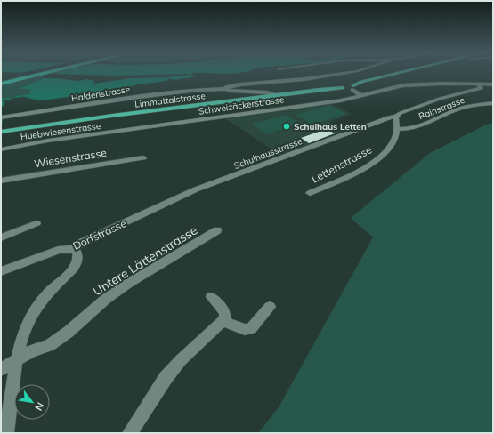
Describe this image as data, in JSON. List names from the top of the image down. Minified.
{"streets":{"main road":["Limmattalstrasse"],"street":["Haldenstrasse","Schweizäckerstrasse","Rainstrasse","Huebwiesenstrasse","Schulhausstrasse","Wiesenstrasse","Lettenstrasse","Dorfstrasse","Untere Lättenstrasse"]},"crossings":[["Schweizäckerstrasse","Huebwiesenstrasse"],["Rainstrasse","Lettenstrasse"],["Schulhausstrasse","Lettenstrasse"],["Schulhausstrasse","Dorfstrasse"]],"places":["Schulhaus Letten"],"north":"bottom right"}
